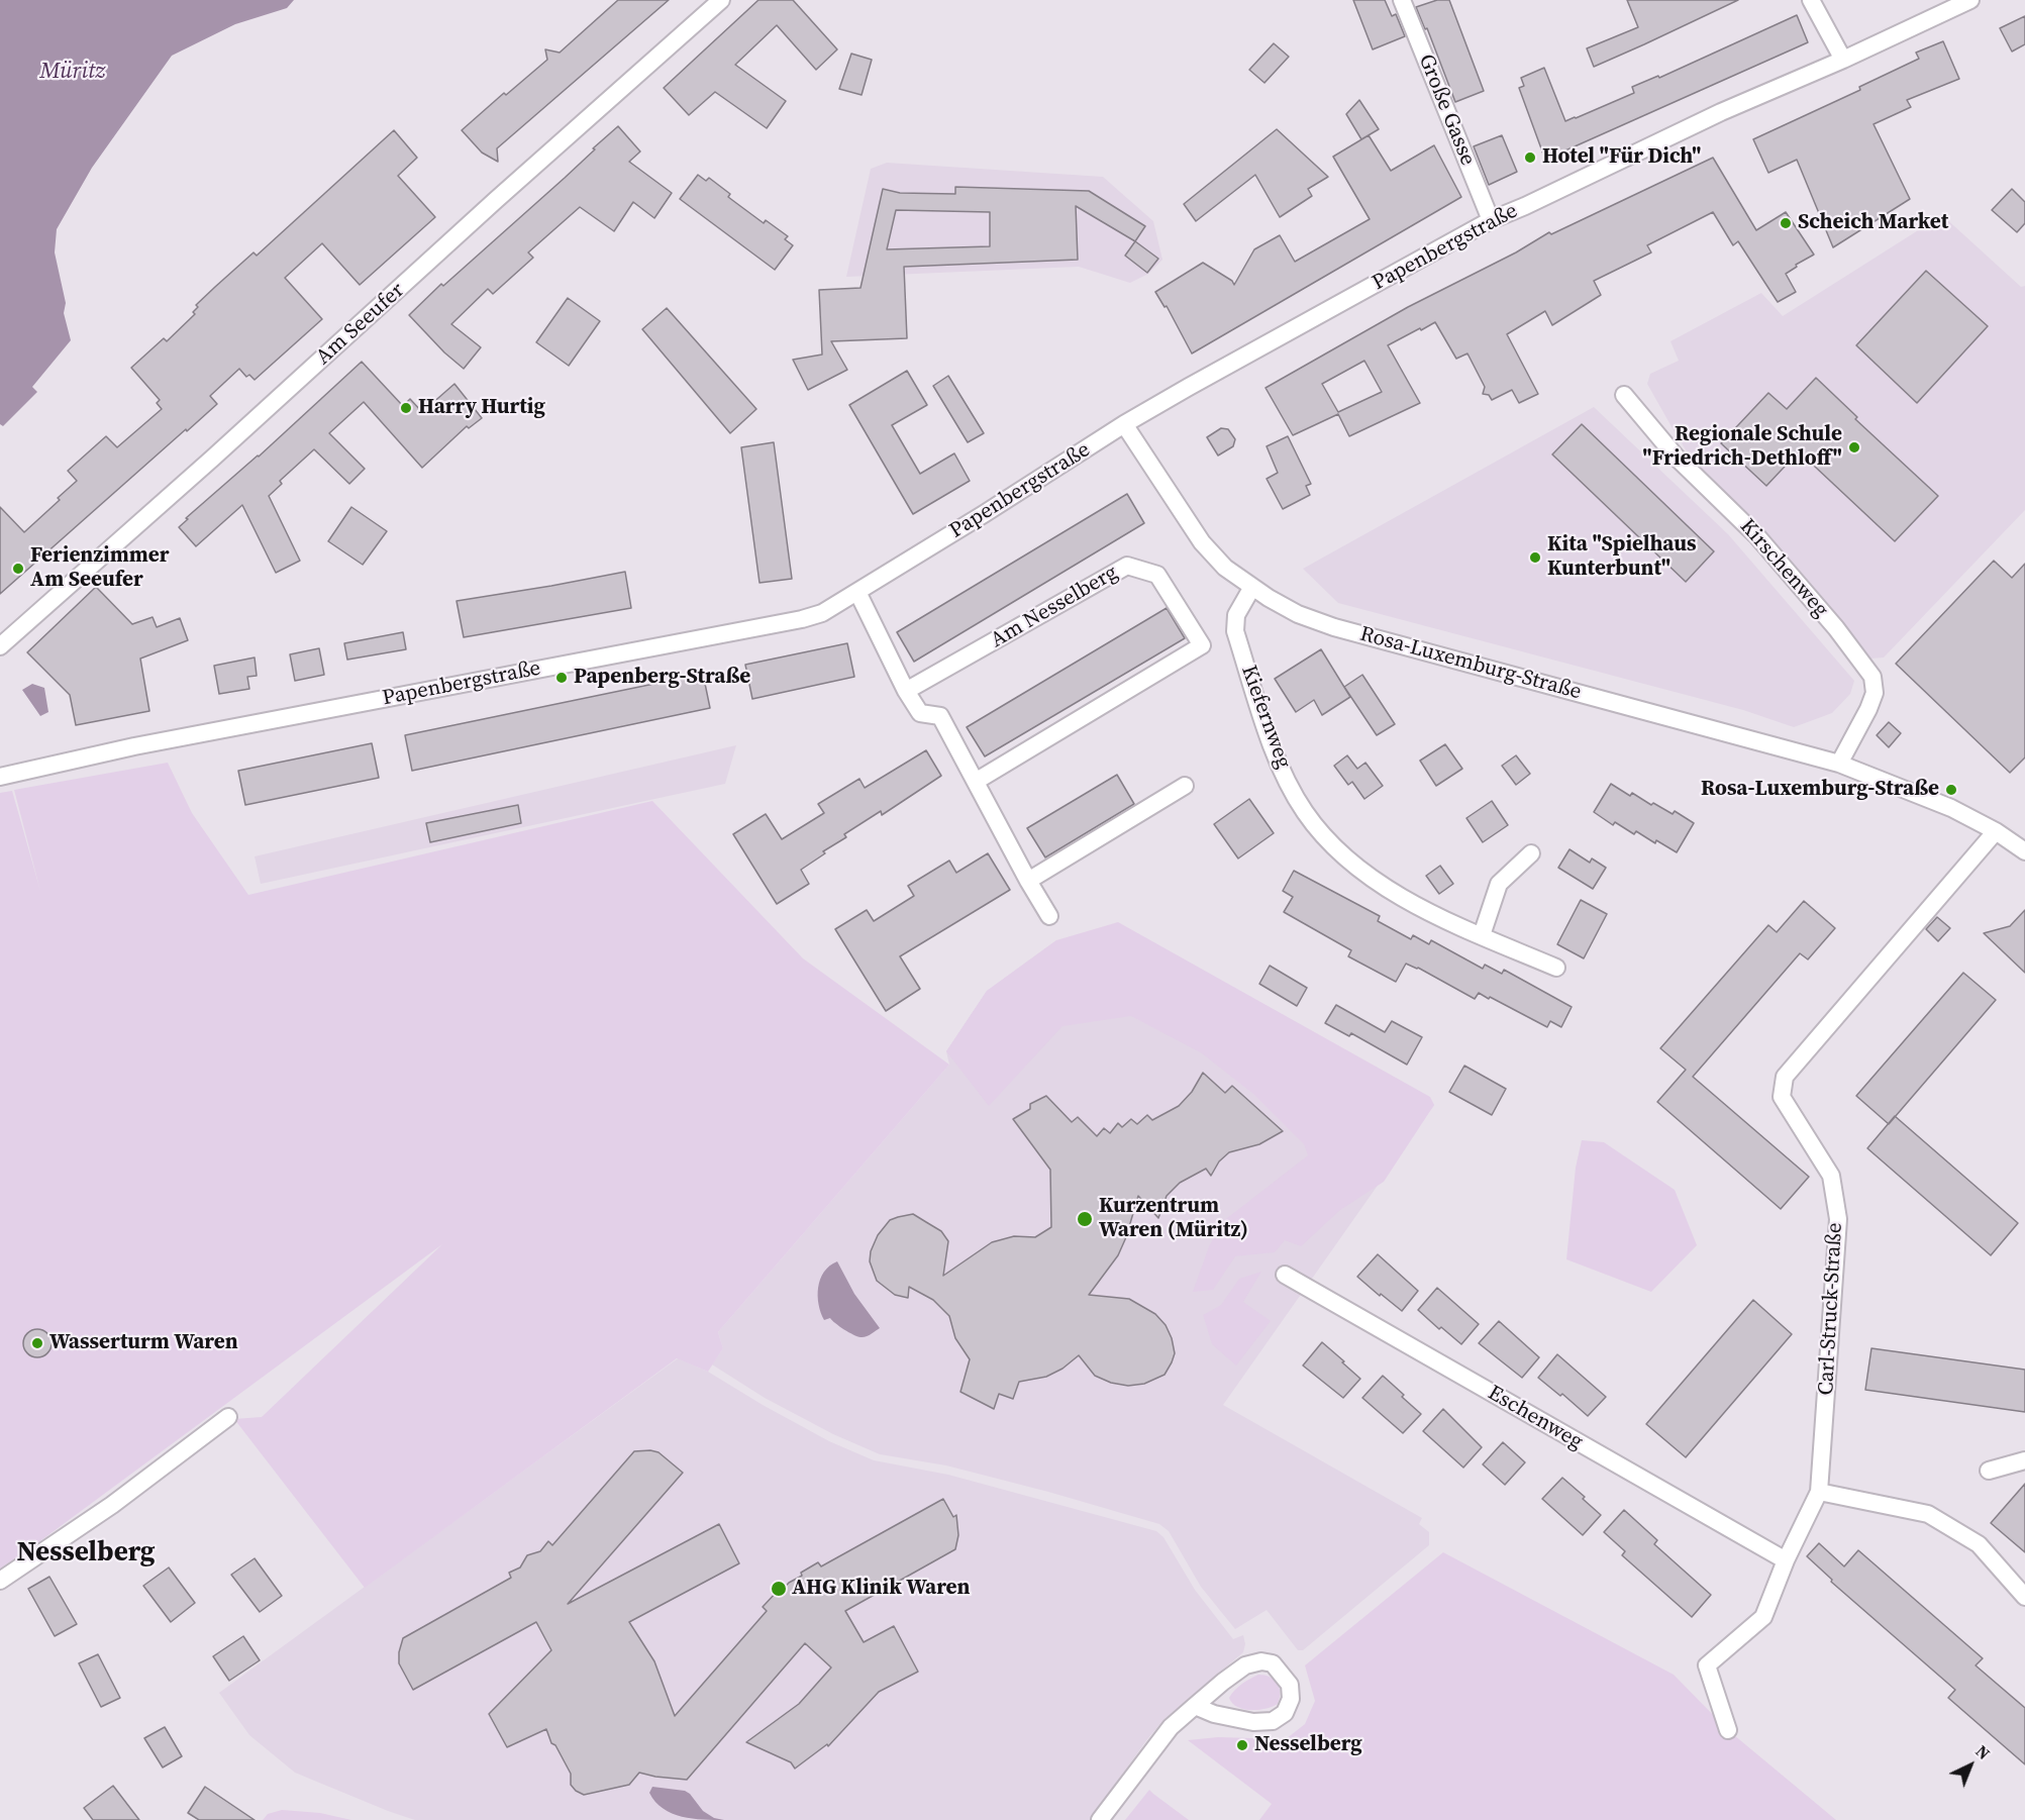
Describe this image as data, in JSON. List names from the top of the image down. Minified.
{"streets":{"street":["Große Gasse","Papenbergstraße","Am Seeufer","Kirschenweg","Am Nesselberg","Rosa-Luxemburg-Straße","Kiefernweg","Carl-Struck-Straße","Eschenweg"]},"crossings":[["Große Gasse","Papenbergstraße"],["Papenbergstraße","Rosa-Luxemburg-Straße"],["Kirschenweg","Rosa-Luxemburg-Straße"],["Rosa-Luxemburg-Straße","Kiefernweg"],["Rosa-Luxemburg-Straße","Carl-Struck-Straße"],["Carl-Struck-Straße","Eschenweg"]],"districts":["Nesselberg"],"water":["Müritz"],"places":["Hotel \"Für Dich\"","Scheich Market","Harry Hurtig","Regionale Schule \"Friedrich-Dethloff\"","Kita \"Spielhaus Kunterbunt\"","Ferienzimmer Am Seeufer","Papenberg-Straße","Rosa-Luxemburg-Straße","Kurzentrum Waren (Müritz)","Wasserturm Waren","AHG Klinik Waren","Nesselberg"],"north":"top right"}
